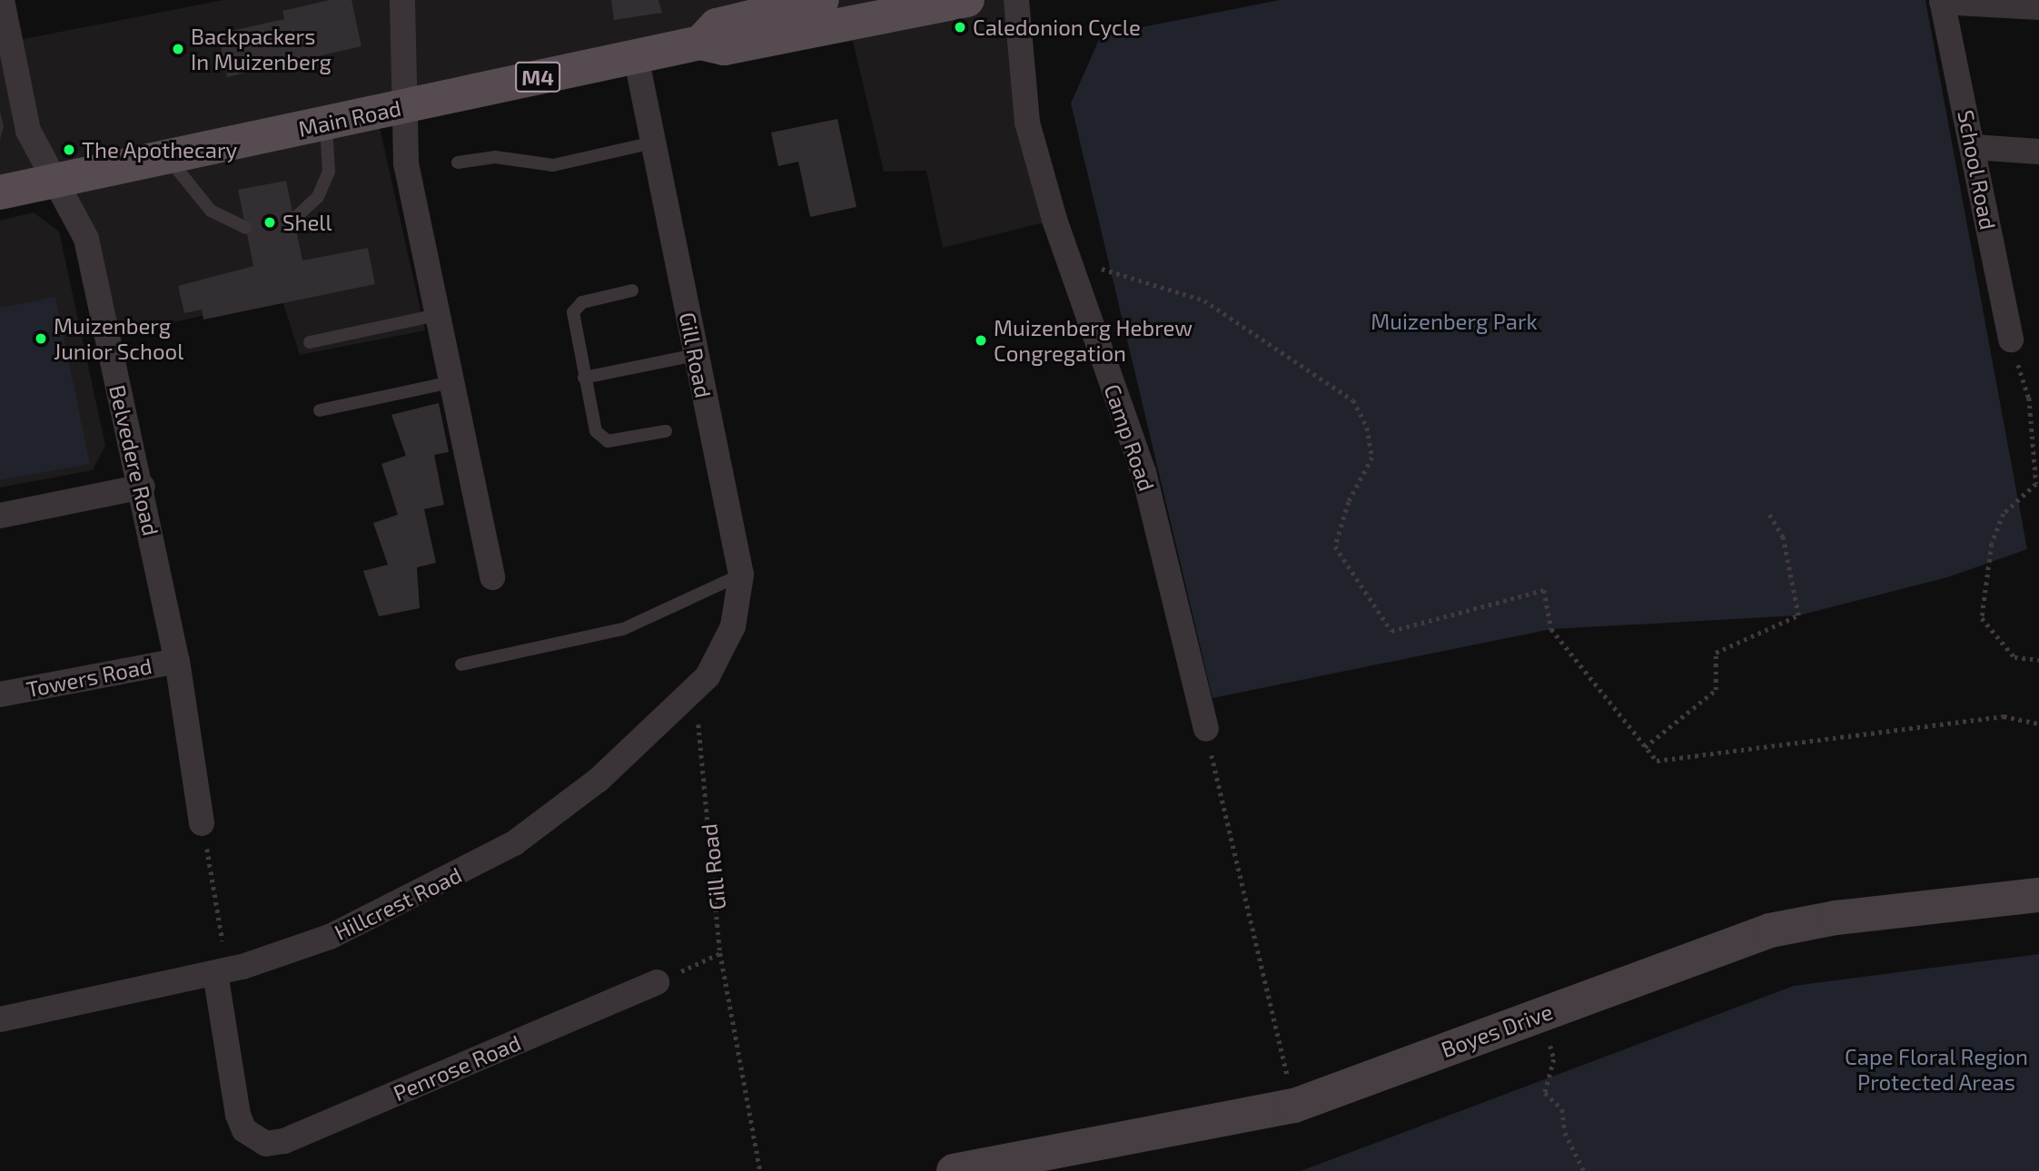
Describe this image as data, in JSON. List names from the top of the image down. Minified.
{"streets":{"main road":["M4","Main Road","Boyes Drive"],"street":["School Road","Gill Road","Camp Road","Belvedere Road","Towers Road","Hillcrest Road","Penrose Road"]},"crossings":[["Main Road","Gill Road"],["Main Road","Belvedere Road"],["Gill Road","Hillcrest Road"],["Belvedere Road","Towers Road"],["Hillcrest Road","Penrose Road"]],"parks":["Muizenberg Park","Cape Floral Region Protected Areas"],"places":["Caledonion Cycle","Backpackers In Muizenberg","The Apothecary","Shell","Muizenberg Junior School","Muizenberg Hebrew Congregation"]}
